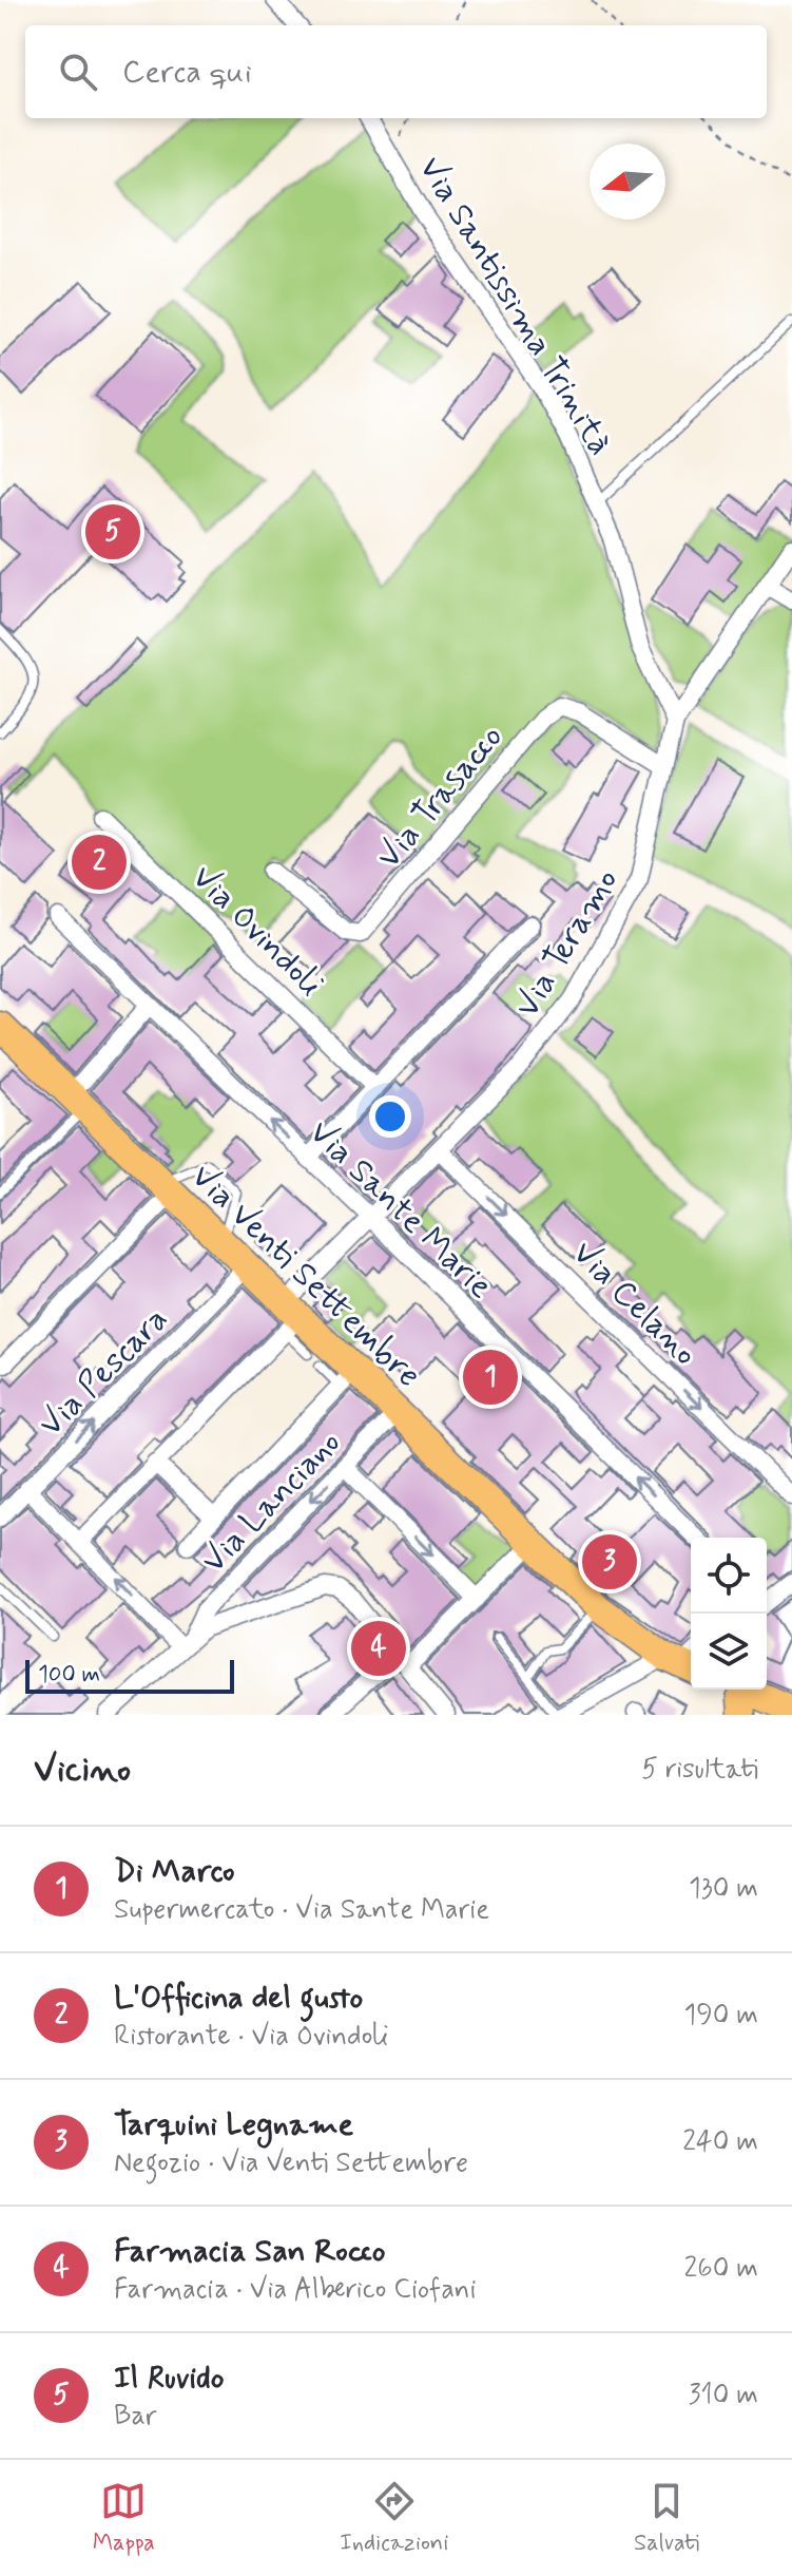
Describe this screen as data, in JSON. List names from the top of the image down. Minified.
{"streets":{"main road":["Via Venti Settembre"],"street":["Via Santissima Trinità","Via Trasacco","Via Ovindoli","Via Teramo","Via Sante Marie","Via Celano","Via Pescara","Via Lanciano"]},"crossings":[["Via Santissima Trinità","Via Teramo"],["Via Trasacco","Via Teramo"],["Via Teramo","Via Sante Marie"],["Via Teramo","Via Venti Settembre"],["Via Teramo","Via Celano"],["Via Venti Settembre","Via Pescara"],["Via Venti Settembre","Via Lanciano"]],"one_way":["Via Sante Marie","Via Celano"],"scale_bar":"100 m","north":"left","page":{"search":"Cerca qui","pins":["5","2","1","3","4"],"scale":"100 m","heading":["Vicino","5 risultati"],"list":[{"mark":"1","name":"Di Marco","note":"Supermercato · Via Sante Marie","value":"130 m"},{"mark":"2","name":"L'Officina del gusto","note":"Ristorante · Via Ovindoli","value":"190 m"},{"mark":"3","name":"Tarquini Legname","note":"Negozio · Via Venti Settembre","value":"240 m"},{"mark":"4","name":"Farmacia San Rocco","note":"Farmacia · Via Alberico Ciofani","value":"260 m"},{"mark":"5","name":"Il Ruvido","note":"Bar","value":"310 m"}],"nav":["Mappa","Indicazioni","Salvati"]}}
